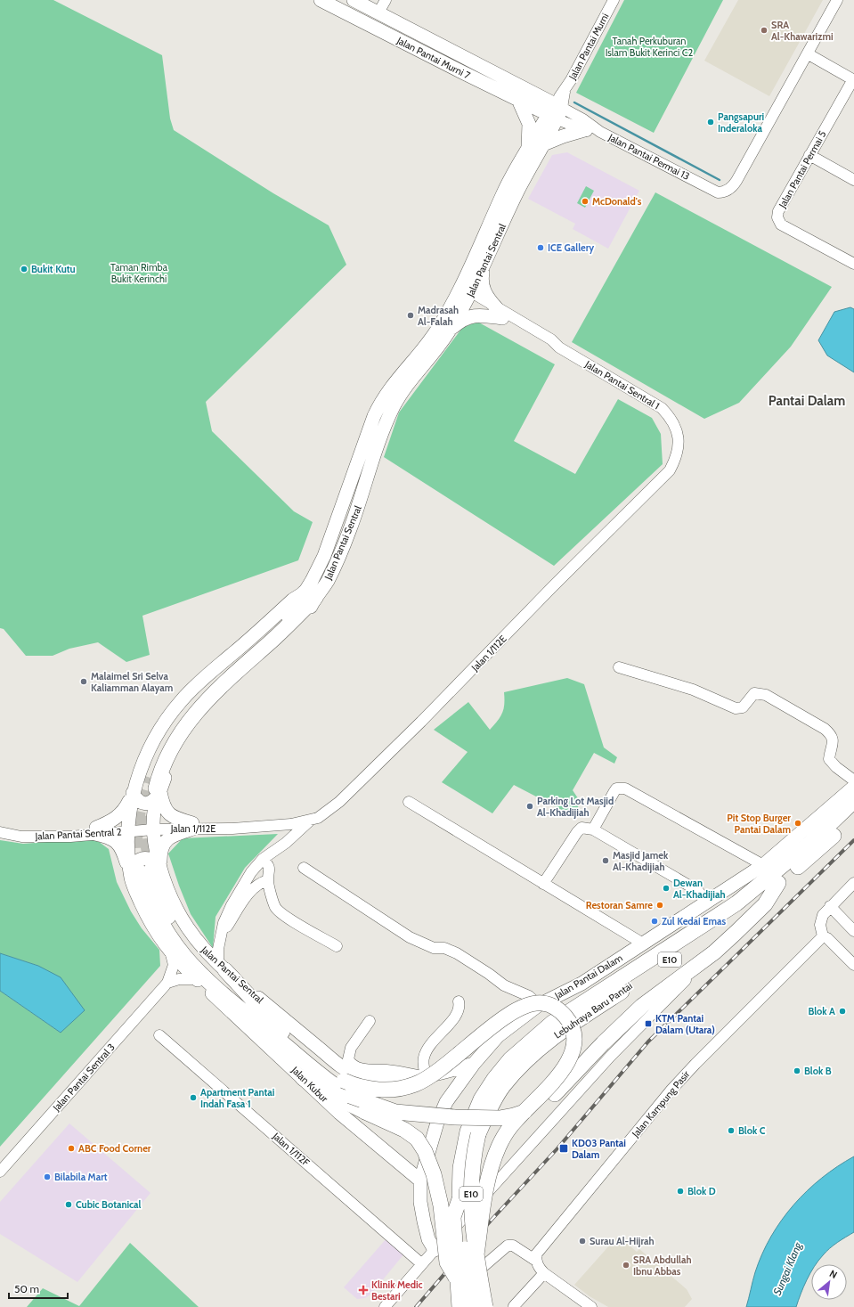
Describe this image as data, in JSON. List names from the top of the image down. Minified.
{"streets":{"highway":["E10","Lebuhraya Baru Pantai"],"main road":["Jalan Pantai Murni 7","Jalan Pantai Sentral","Jalan Pantai Dalam","Jalan Kubur"],"street":["Jalan Pantai Murni","Jalan Pantai Permai 13","Jalan Pantai Permai 5","Jalan Pantai Sentral 1","Jalan 1/112E","Jalan Pantai Sentral 2","Jalan Pantai Sentral 3","Jalan Kampung Pasir","Jalan 1/112F"]},"crossings":[["Jalan Pantai Murni","Jalan Pantai Murni 7"],["Jalan Pantai Murni","Jalan Pantai Permai 13"],["Jalan Pantai Murni","Jalan Pantai Sentral"],["Jalan Pantai Murni 7","Jalan Pantai Permai 13"],["Jalan Pantai Murni 7","Jalan Pantai Sentral"],["Jalan Pantai Permai 13","Jalan Pantai Sentral"],["Jalan Pantai Sentral","Jalan Pantai Sentral 1"],["Jalan Pantai Sentral","Jalan 1/112E"],["Jalan Pantai Sentral","Jalan Pantai Sentral 2"],["Jalan Pantai Sentral","Jalan Pantai Sentral 3"],["Jalan Pantai Sentral","Jalan Kubur"],["Jalan Pantai Sentral 1","Jalan 1/112E"],["Jalan 1/112E","Jalan Pantai Sentral 2"],["Jalan Pantai Dalam","Jalan Kubur"]],"districts":["Pantai Dalam"],"water":["Sungai Klang"],"parks":["Tanah Perkuburan Islam Bukit Kerinci C2","Taman Rimba Bukit Kerinchi"],"places":{"other":["SRA Al-Khawarizmi","Pangsapuri Inderaloka","McDonald's","ICE Gallery","Bukit Kutu","Madrasah Al-Falah","Malaimel Sri Selva Kaliamman Alayam","Parking Lot Masjid Al-Khadijiah","Pit Stop Burger Pantai Dalam","Masjid Jamek Al-Khadijiah","Dewan Al-Khadijiah","Restoran Samre","Zul Kedai Emas","Blok A","Blok B","Apartment Pantai Indah Fasa 1","Blok C","ABC Food Corner","Bilabila Mart","Blok D","Cubic Botanical","Surau Al-Hijrah","SRA Abdullah Ibnu Abbas"],"transit":["KTM Pantai Dalam (Utara)","KD03 Pantai Dalam"],"health":["Klinik Medic Bestari"]},"scale_bar":"50 m","north":"top right"}
